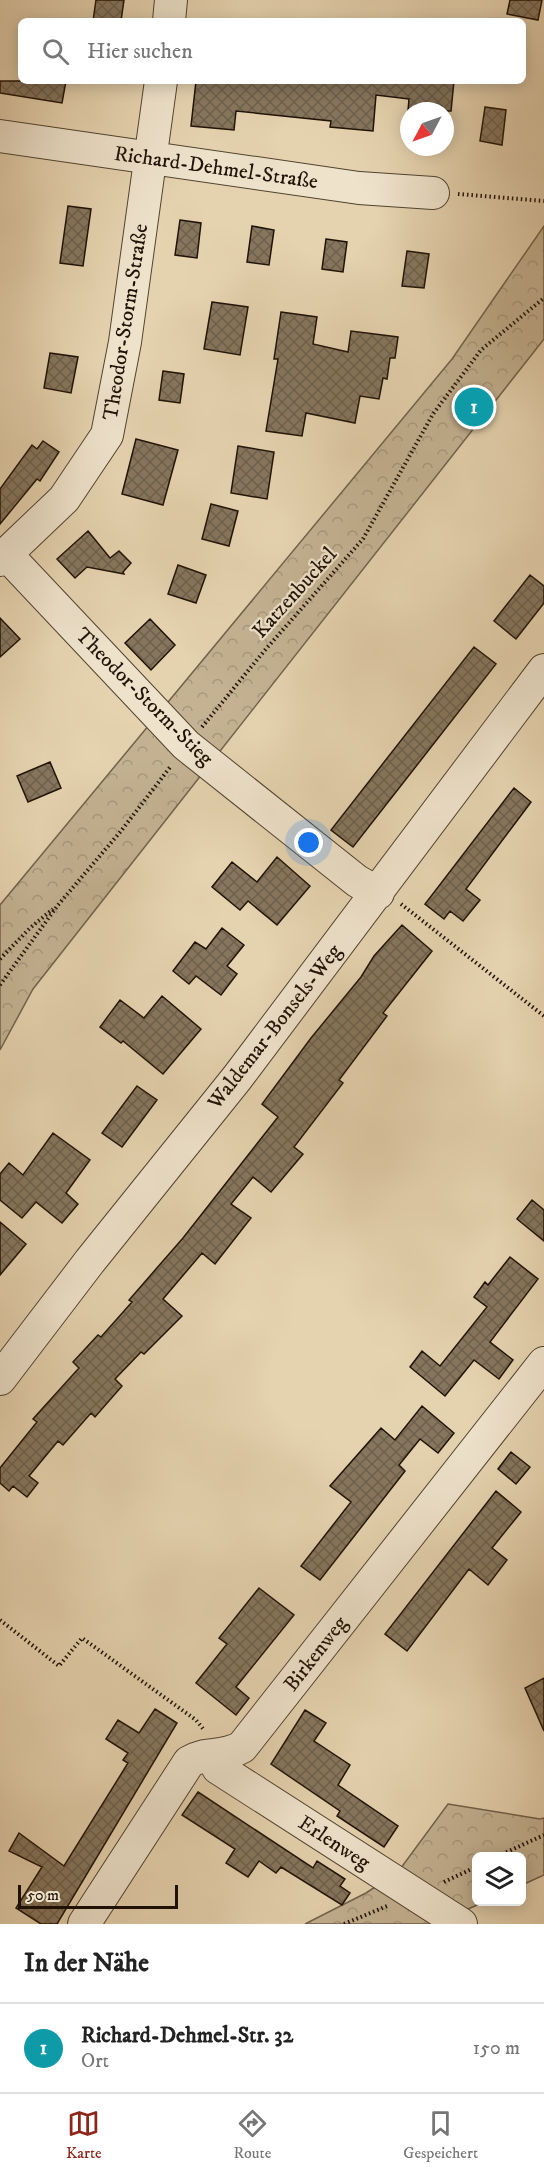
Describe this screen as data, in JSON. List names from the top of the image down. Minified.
{"streets":{"street":["Richard-Dehmel-Straße","Theodor-Storm-Straße","Theodor-Storm-Stieg","Waldemar-Bonsels-Weg","Birkenweg","Erlenweg"],"path":["Katzenbuckel"]},"crossings":[["Richard-Dehmel-Straße","Theodor-Storm-Straße"],["Theodor-Storm-Straße","Theodor-Storm-Stieg"],["Katzenbuckel","Theodor-Storm-Stieg"],["Theodor-Storm-Stieg","Waldemar-Bonsels-Weg"],["Birkenweg","Erlenweg"]],"scale_bar":"50 m","north":"bottom left","page":{"search":"Hier suchen","pins":"1","scale":"50 m","heading":"In der Nähe","list":[{"mark":"1","name":"Richard-Dehmel-Str. 32","note":"Ort","value":"150 m"}],"nav":["Karte","Route","Gespeichert"]}}
